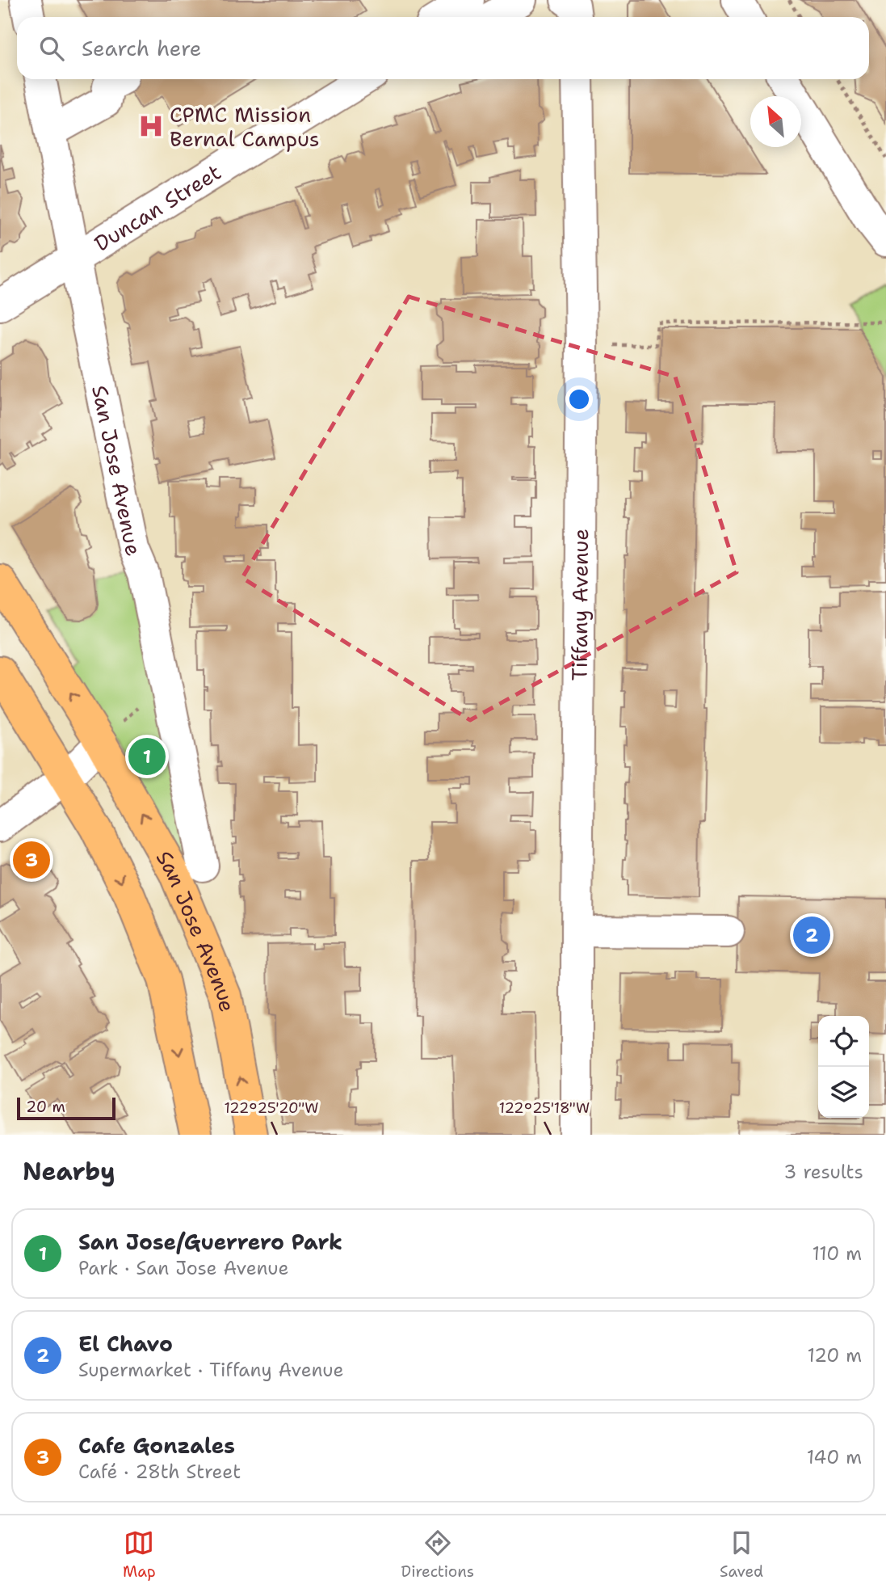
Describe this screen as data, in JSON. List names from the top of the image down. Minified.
{"streets":{"main road":["San Jose Avenue"],"street":["Duncan Street","Tiffany Avenue"]},"crossings":[["Duncan Street","San Jose Avenue"]],"places":{"hospital":["CPMC Mission Bernal Campus"]},"scale_bar":"20 m","north":"top left","page":{"search":"Search here","pins":["1","3","2"],"scale":"20 m","heading":["Nearby","3 results"],"list":[{"mark":"1","name":"San Jose/Guerrero Park","note":"Park · San Jose Avenue","value":"110 m"},{"mark":"2","name":"El Chavo","note":"Supermarket · Tiffany Avenue","value":"120 m"},{"mark":"3","name":"Cafe Gonzales","note":"Café · 28th Street","value":"140 m"}],"nav":["Map","Directions","Saved"]},"coordinates":["122°25'20\"W","122°25'18\"W"]}
